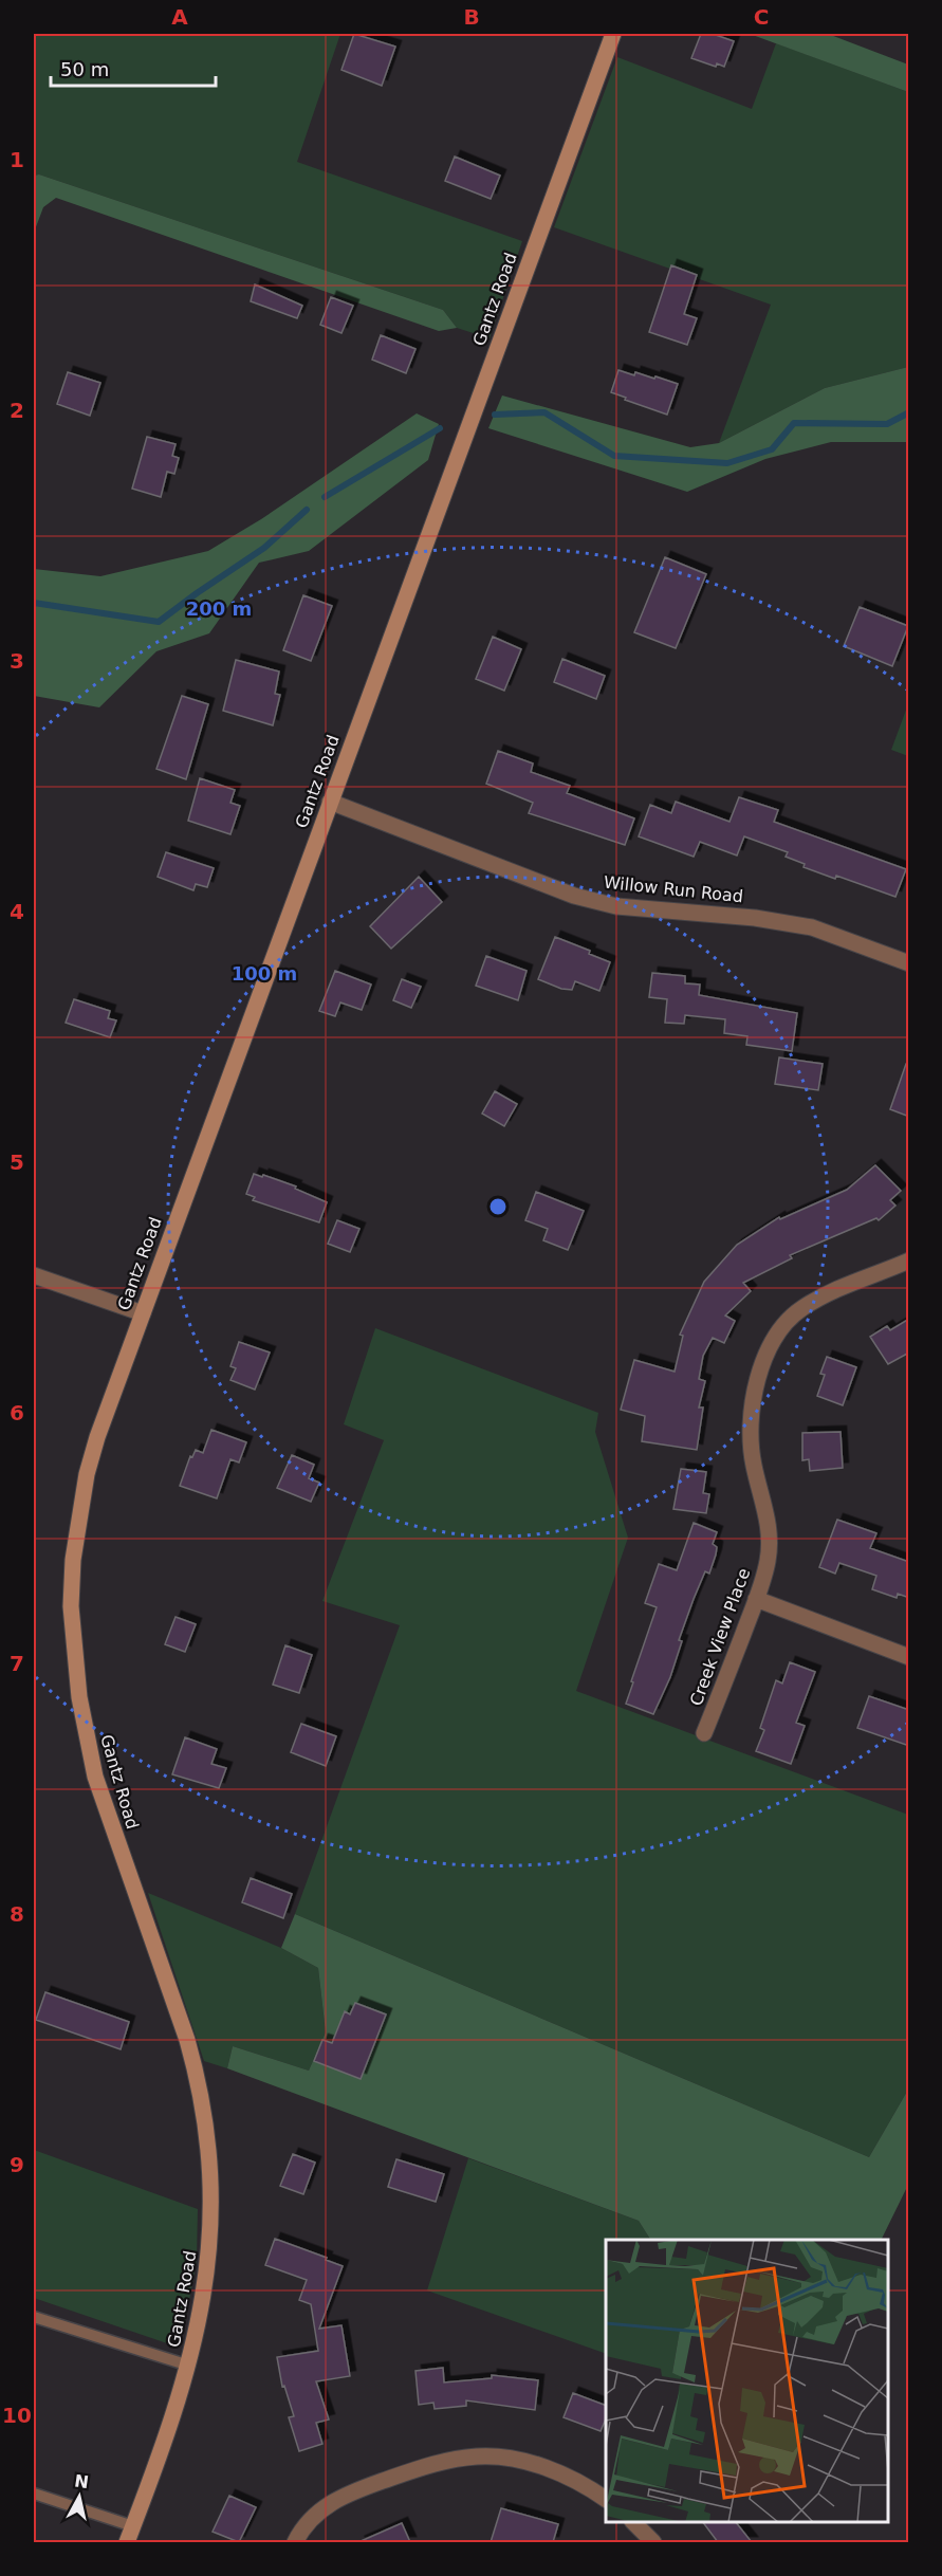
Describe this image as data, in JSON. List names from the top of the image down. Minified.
{"streets":{"main road":["Gantz Road"],"street":["Willow Run Road","Creek View Place"]},"crossings":[["Gantz Road","Willow Run Road"]],"scale_bar":"50 m","north":"top","grid":{"columns":["A","B","C"],"rows":["1","2","3","4","5","6","7","8","9","10"]},"rings":["200 m","100 m"]}
